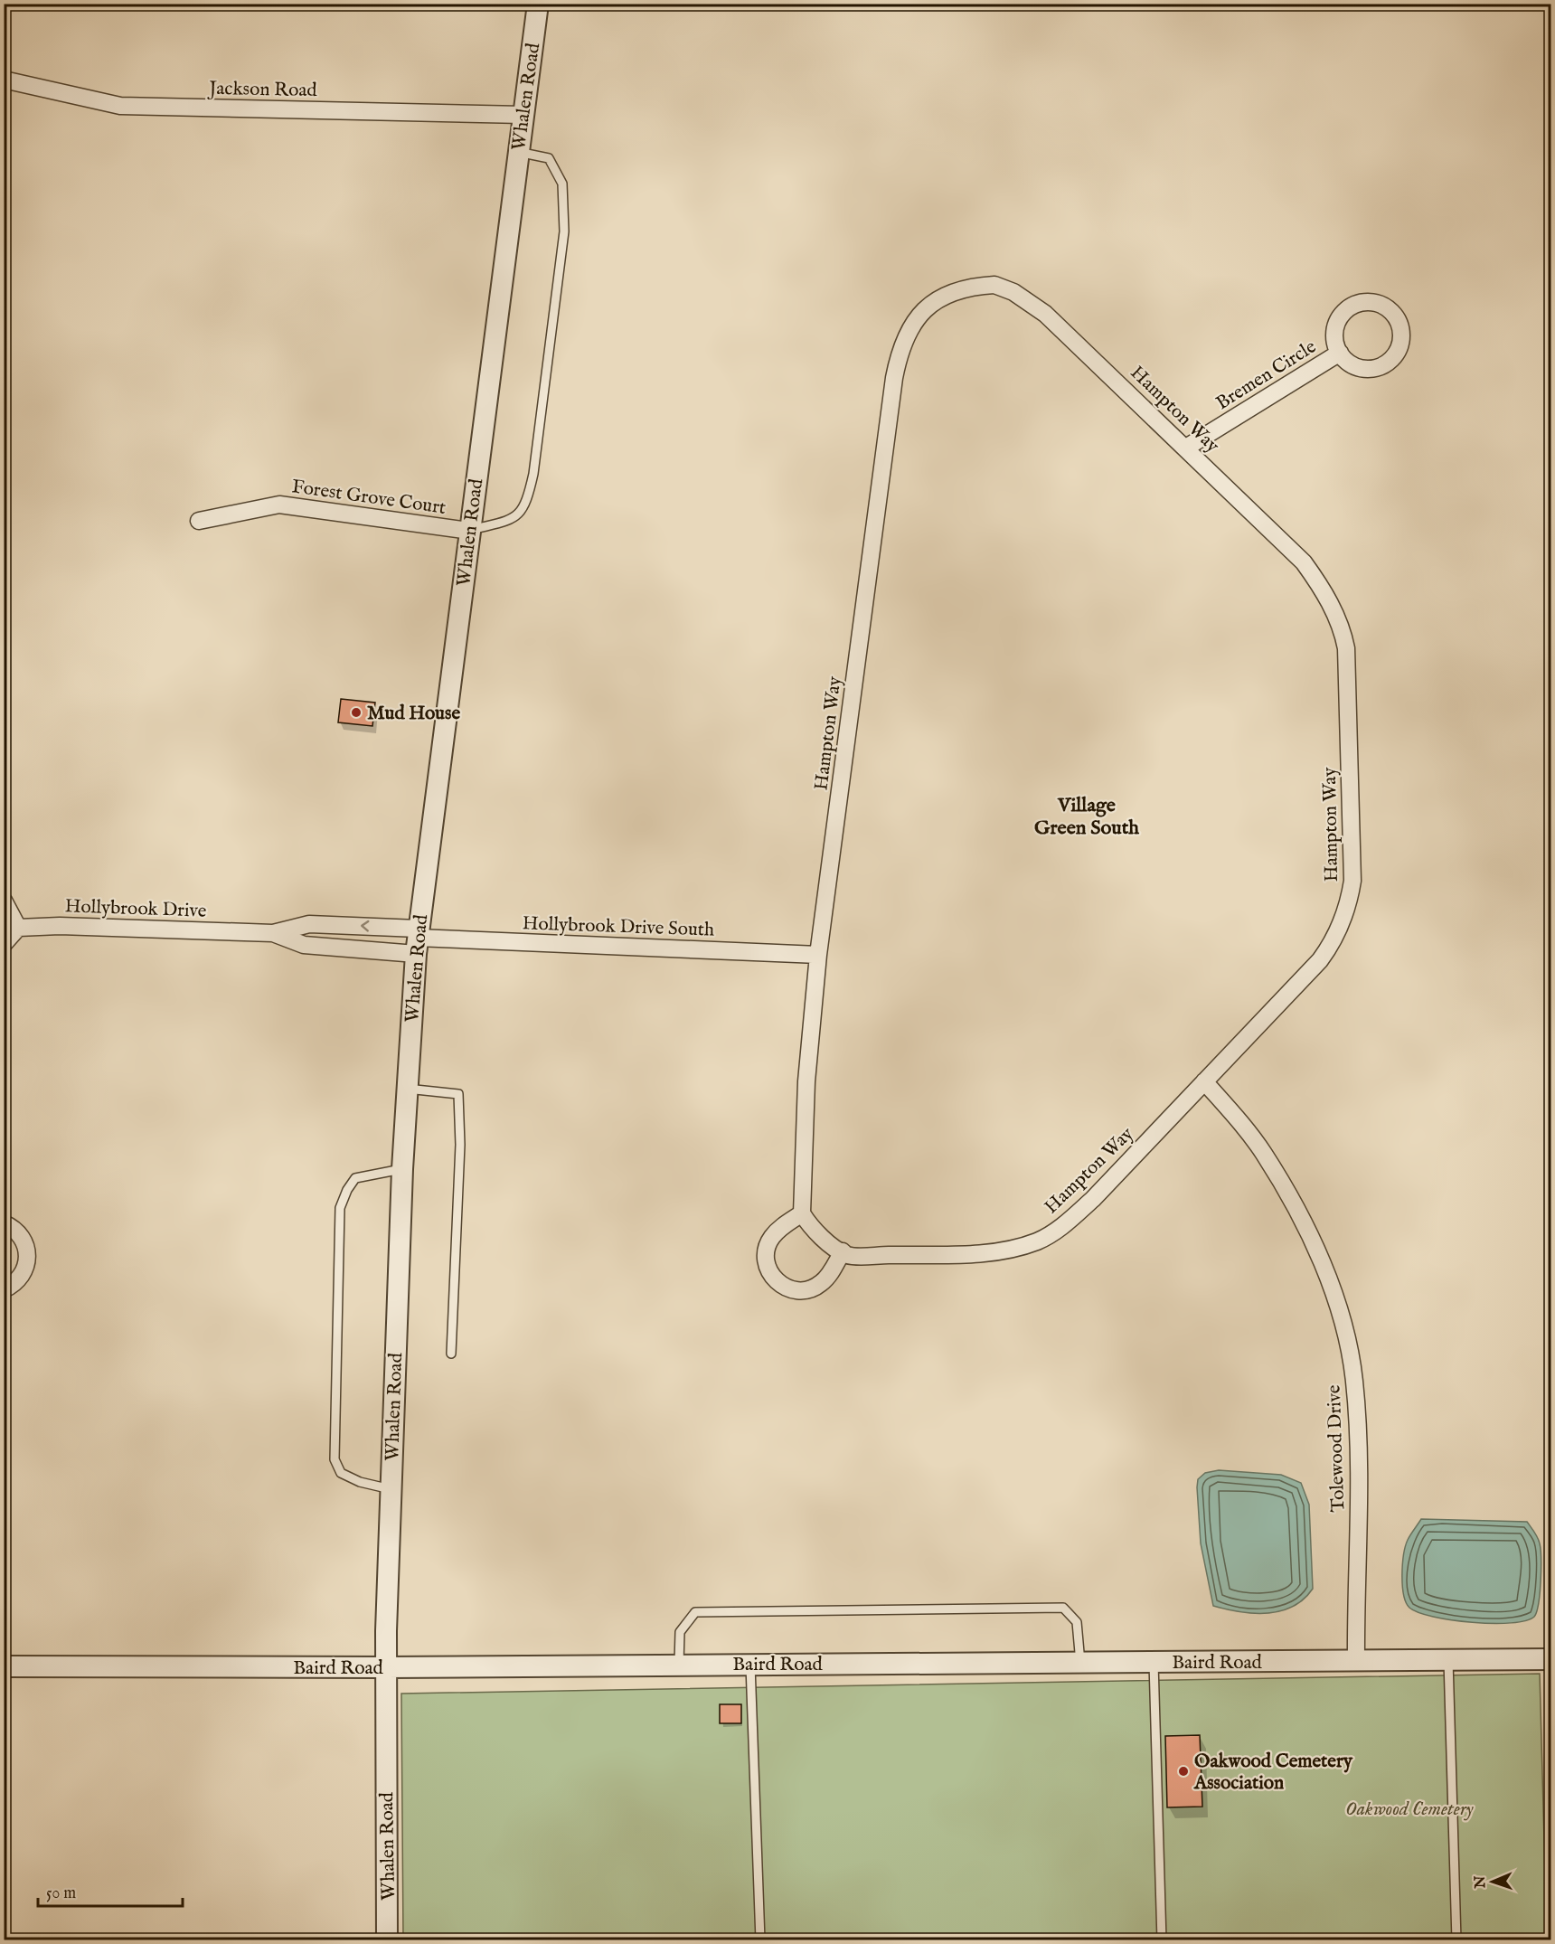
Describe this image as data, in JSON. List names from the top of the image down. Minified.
{"streets":{"street":["Jackson Road","Whalen Road","Bremen Circle","Hampton Way","Forest Grove Court","Hollybrook Drive","Hollybrook Drive South","Tolewood Drive","Baird Road"]},"crossings":[["Jackson Road","Whalen Road"],["Whalen Road","Forest Grove Court"],["Whalen Road","Hollybrook Drive"],["Whalen Road","Hollybrook Drive South"],["Whalen Road","Baird Road"],["Bremen Circle","Hampton Way"],["Hampton Way","Hollybrook Drive South"],["Hampton Way","Tolewood Drive"],["Hollybrook Drive","Hollybrook Drive South"],["Tolewood Drive","Baird Road"]],"districts":["Village Green South"],"parks":["Oakwood Cemetery"],"places":["Mud House","Oakwood Cemetery Association"],"scale_bar":"50 m","north":"left"}
